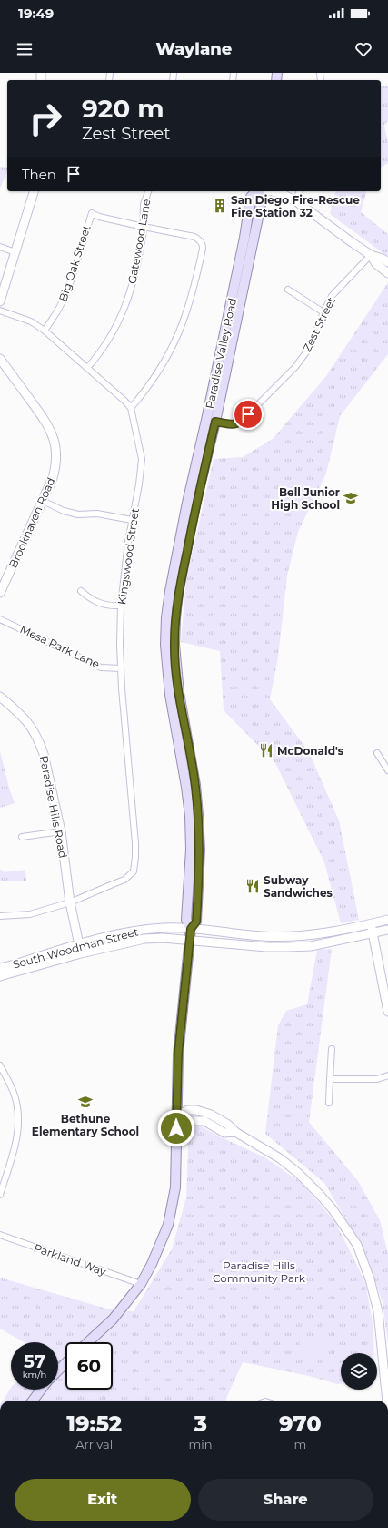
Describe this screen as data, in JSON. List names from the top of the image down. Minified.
{"streets":{"main road":["Paradise Valley Road"],"street":["Gatewood Lane","Big Oak Street","Zest Street","Brookhaven Road","Kingswood Street","Mesa Park Lane","Paradise Hills Road","South Woodman Street","Parkland Way"]},"crossings":[["Gatewood Lane","Big Oak Street"],["Zest Street","Paradise Valley Road"],["Paradise Valley Road","South Woodman Street"],["Paradise Valley Road","Parkland Way"],["Kingswood Street","Mesa Park Lane"],["Kingswood Street","Paradise Hills Road"],["Paradise Hills Road","South Woodman Street"]],"parks":["Paradise Hills Community Park"],"places":{"building":["San Diego Fire-Rescue Fire Station 32"],"school or university":["Bell Junior High School","Bethune Elementary School"],"restaurant":["McDonald's","Subway Sandwiches"]},"page":{"status":"19:49","header":"Waylane","turn":["920 m","Zest Street"],"then":"Then","speed":"57 km/h","limit":"60","eta":["19:52","Arrival","3","min","970","m"],"buttons":["Exit","Share"]}}
